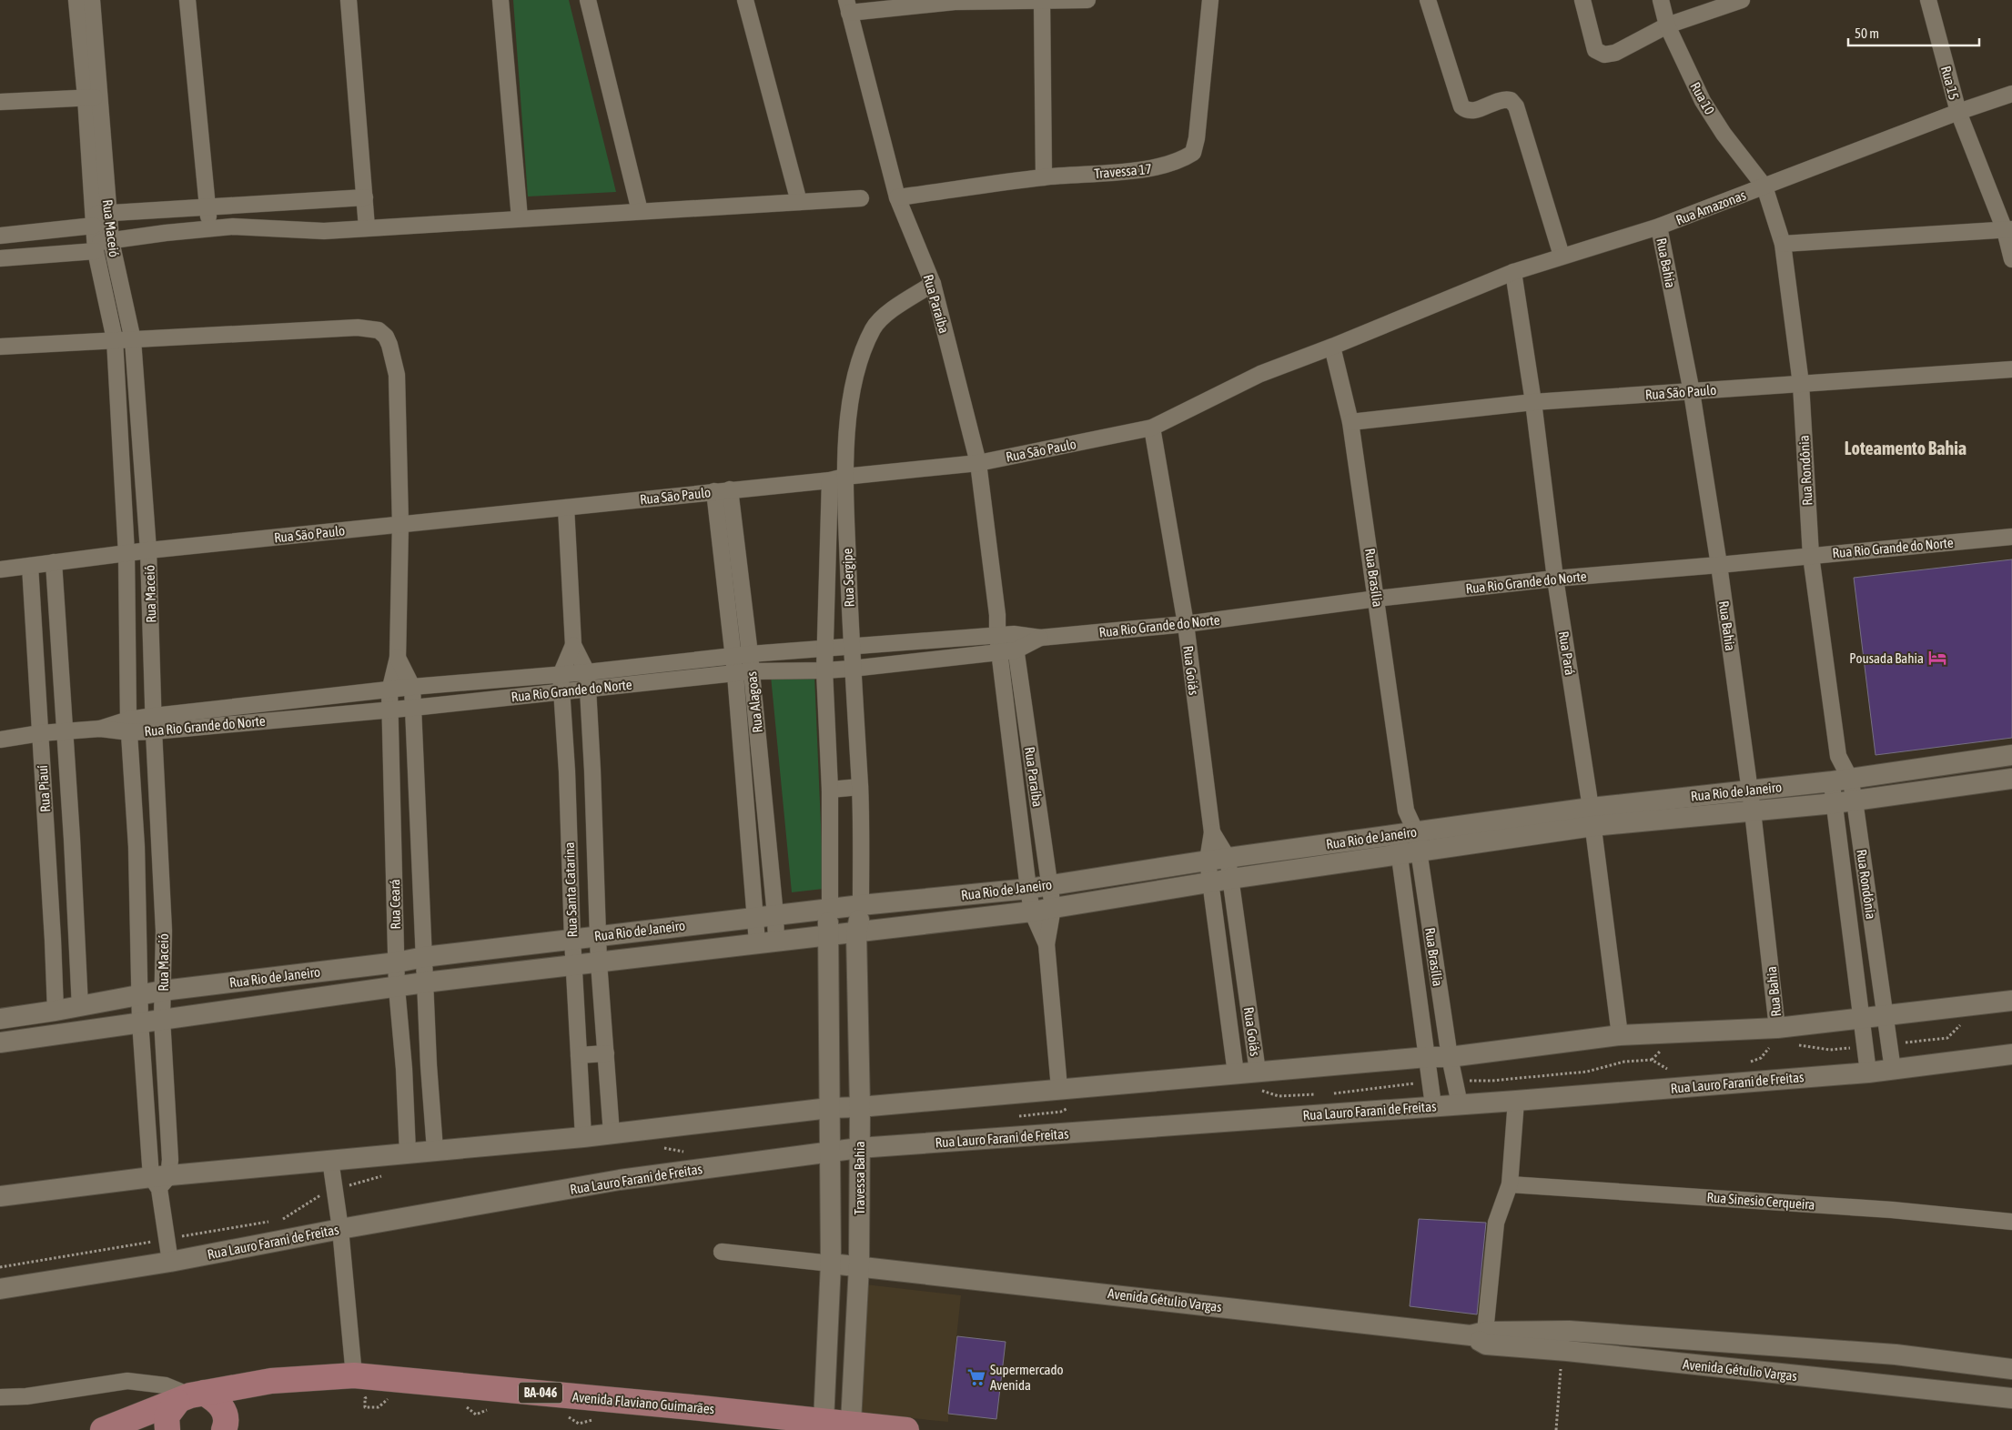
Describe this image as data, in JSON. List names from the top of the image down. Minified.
{"streets":{"main road":["BA-046","Avenida Flaviano Guimarães"],"street":["Rua 15","Rua 10","Travessa 17","Rua Amazonas","Rua Maceió","Rua Bahia","Rua Paraíba","Rua São Paulo","Rua Rondônia","Rua Rio Grande do Norte","Rua Sergipe","Rua Brasília","Rua Pará","Rua Goiás","Rua Alagoas","Rua Piauí","Rua Rio de Janeiro","Rua Santa Catarina","Rua Ceará","Rua Lauro Farani de Freitas","Travessa Bahia","Rua Sinesio Cerqueira","Avenida Gétulio Vargas"]},"crossings":[["Rua 15","Rua Amazonas"],["Rua 10","Rua Amazonas"],["Rua 10","Rua Rondônia"],["Travessa 17","Rua Paraíba"],["Rua Amazonas","Rua Bahia"],["Rua Amazonas","Rua São Paulo"],["Rua Amazonas","Rua Rondônia"],["Rua Amazonas","Rua Brasília"],["Rua Amazonas","Rua Pará"],["Rua Maceió","Rua São Paulo"],["Rua Maceió","Rua Rio Grande do Norte"],["Rua Maceió","Rua Rio de Janeiro"],["Rua Maceió","Rua Ceará"],["Rua Maceió","Rua Lauro Farani de Freitas"],["Rua Bahia","Rua São Paulo"],["Rua Bahia","Rua Rio Grande do Norte"],["Rua Bahia","Rua Rio de Janeiro"],["Rua Paraíba","Rua São Paulo"],["Rua Paraíba","Rua Rio Grande do Norte"],["Rua Paraíba","Rua Sergipe"],["Rua Paraíba","Rua Rio de Janeiro"],["Rua São Paulo","Rua Rondônia"],["Rua São Paulo","Rua Sergipe"],["Rua São Paulo","Rua Brasília"],["Rua São Paulo","Rua Pará"],["Rua São Paulo","Rua Goiás"],["Rua São Paulo","Rua Alagoas"],["Rua São Paulo","Rua Piauí"],["Rua São Paulo","Rua Santa Catarina"],["Rua São Paulo","Rua Ceará"],["Rua Rondônia","Rua Rio Grande do Norte"],["Rua Rondônia","Rua Rio de Janeiro"],["Rua Rondônia","Rua Lauro Farani de Freitas"],["Rua Rio Grande do Norte","Rua Sergipe"],["Rua Rio Grande do Norte","Rua Brasília"],["Rua Rio Grande do Norte","Rua Pará"],["Rua Rio Grande do Norte","Rua Goiás"],["Rua Rio Grande do Norte","Rua Alagoas"],["Rua Rio Grande do Norte","Rua Piauí"],["Rua Rio Grande do Norte","Rua Santa Catarina"],["Rua Rio Grande do Norte","Rua Ceará"],["Rua Sergipe","Rua Rio de Janeiro"],["Rua Sergipe","Travessa Bahia"],["Rua Brasília","Rua Rio de Janeiro"],["Rua Brasília","Rua Lauro Farani de Freitas"],["Rua Pará","Rua Rio de Janeiro"],["Rua Goiás","Rua Rio de Janeiro"],["Rua Alagoas","Rua Rio de Janeiro"],["Rua Piauí","Rua Rio de Janeiro"],["Rua Rio de Janeiro","Rua Santa Catarina"],["Rua Rio de Janeiro","Rua Ceará"],["Rua Rio de Janeiro","Travessa Bahia"],["Rua Lauro Farani de Freitas","Travessa Bahia"],["Travessa Bahia","Avenida Gétulio Vargas"],["Travessa Bahia","Avenida Flaviano Guimarães"]],"districts":["Loteamento Bahia"],"places":{"hotel":["Pousada Bahia"],"supermarket":["Supermercado Avenida"]},"scale_bar":"50 m"}
